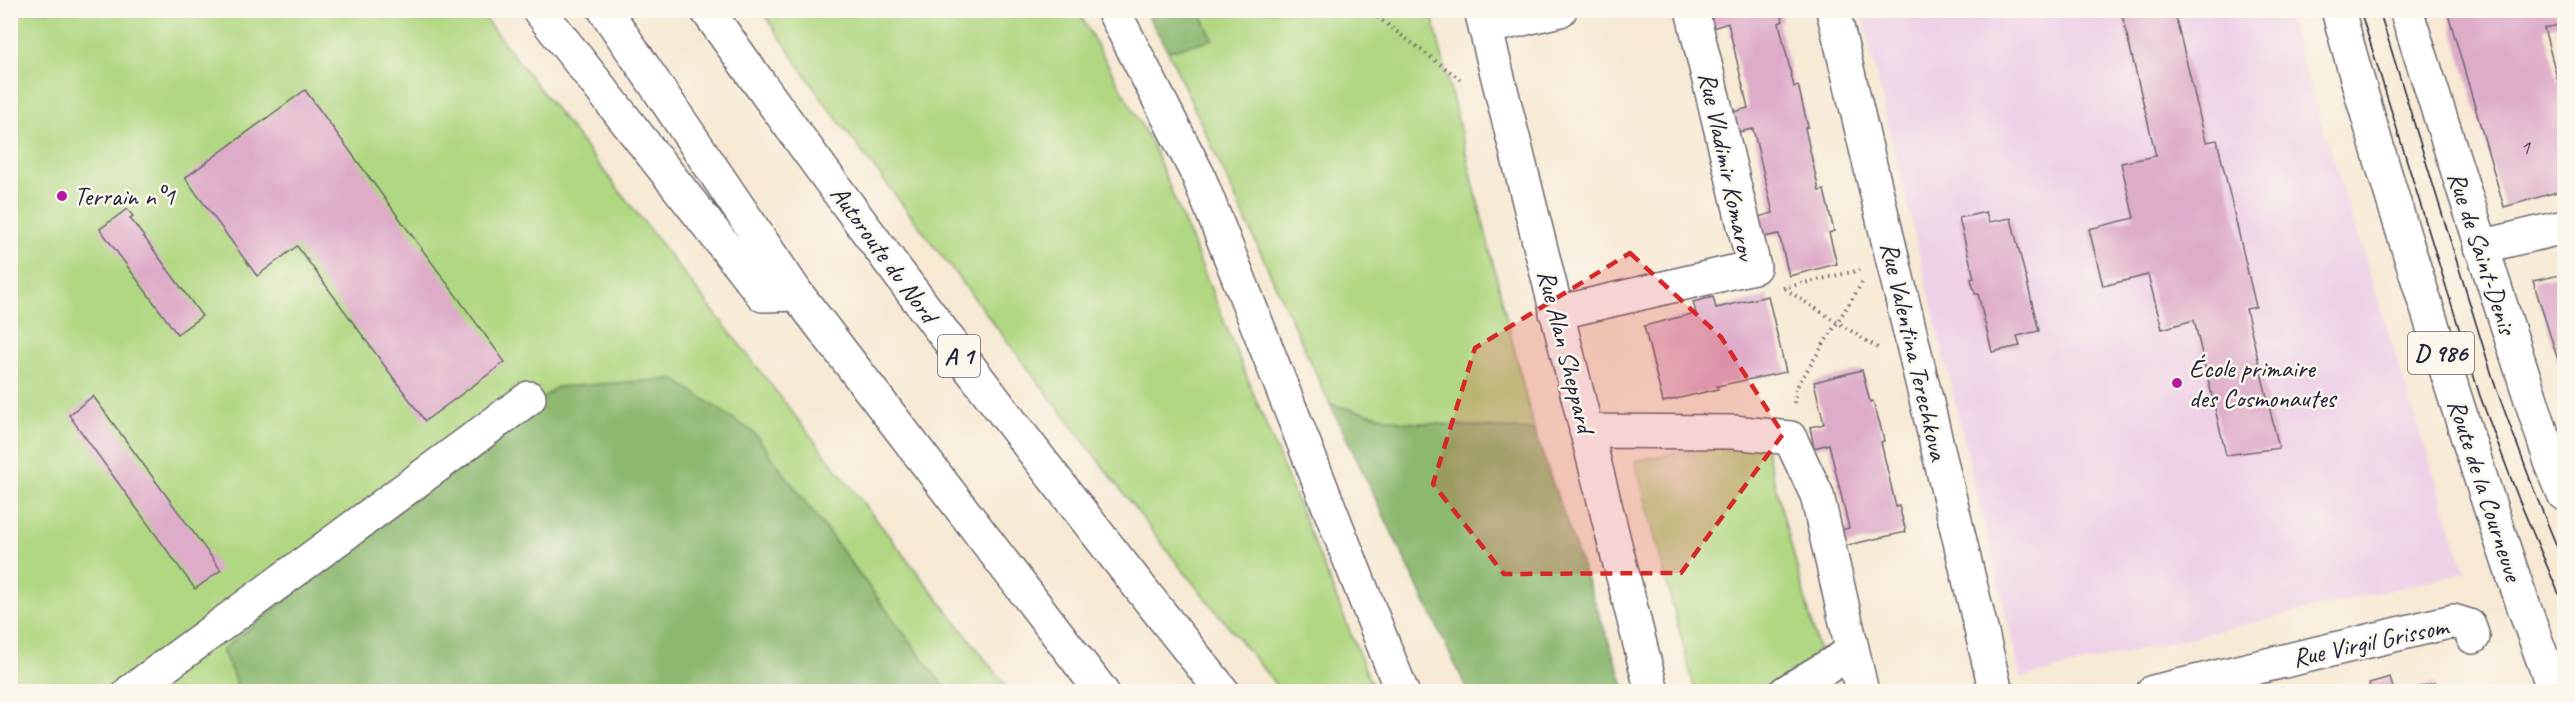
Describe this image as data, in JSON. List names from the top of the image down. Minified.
{"streets":{"main road":["Rue Vladimir Komarov","Rue de Saint-Denis","Autoroute du Nord","Rue Alan Sheppard","Rue Valentina Terechkova","D 986","A 1","Route de la Courneuve","Rue Virgil Grissom"]},"crossings":[["Rue Vladimir Komarov","Rue Alan Sheppard"]],"places":["Terrain n°1","École primaire des Cosmonautes"],"house_numbers":["1"]}
